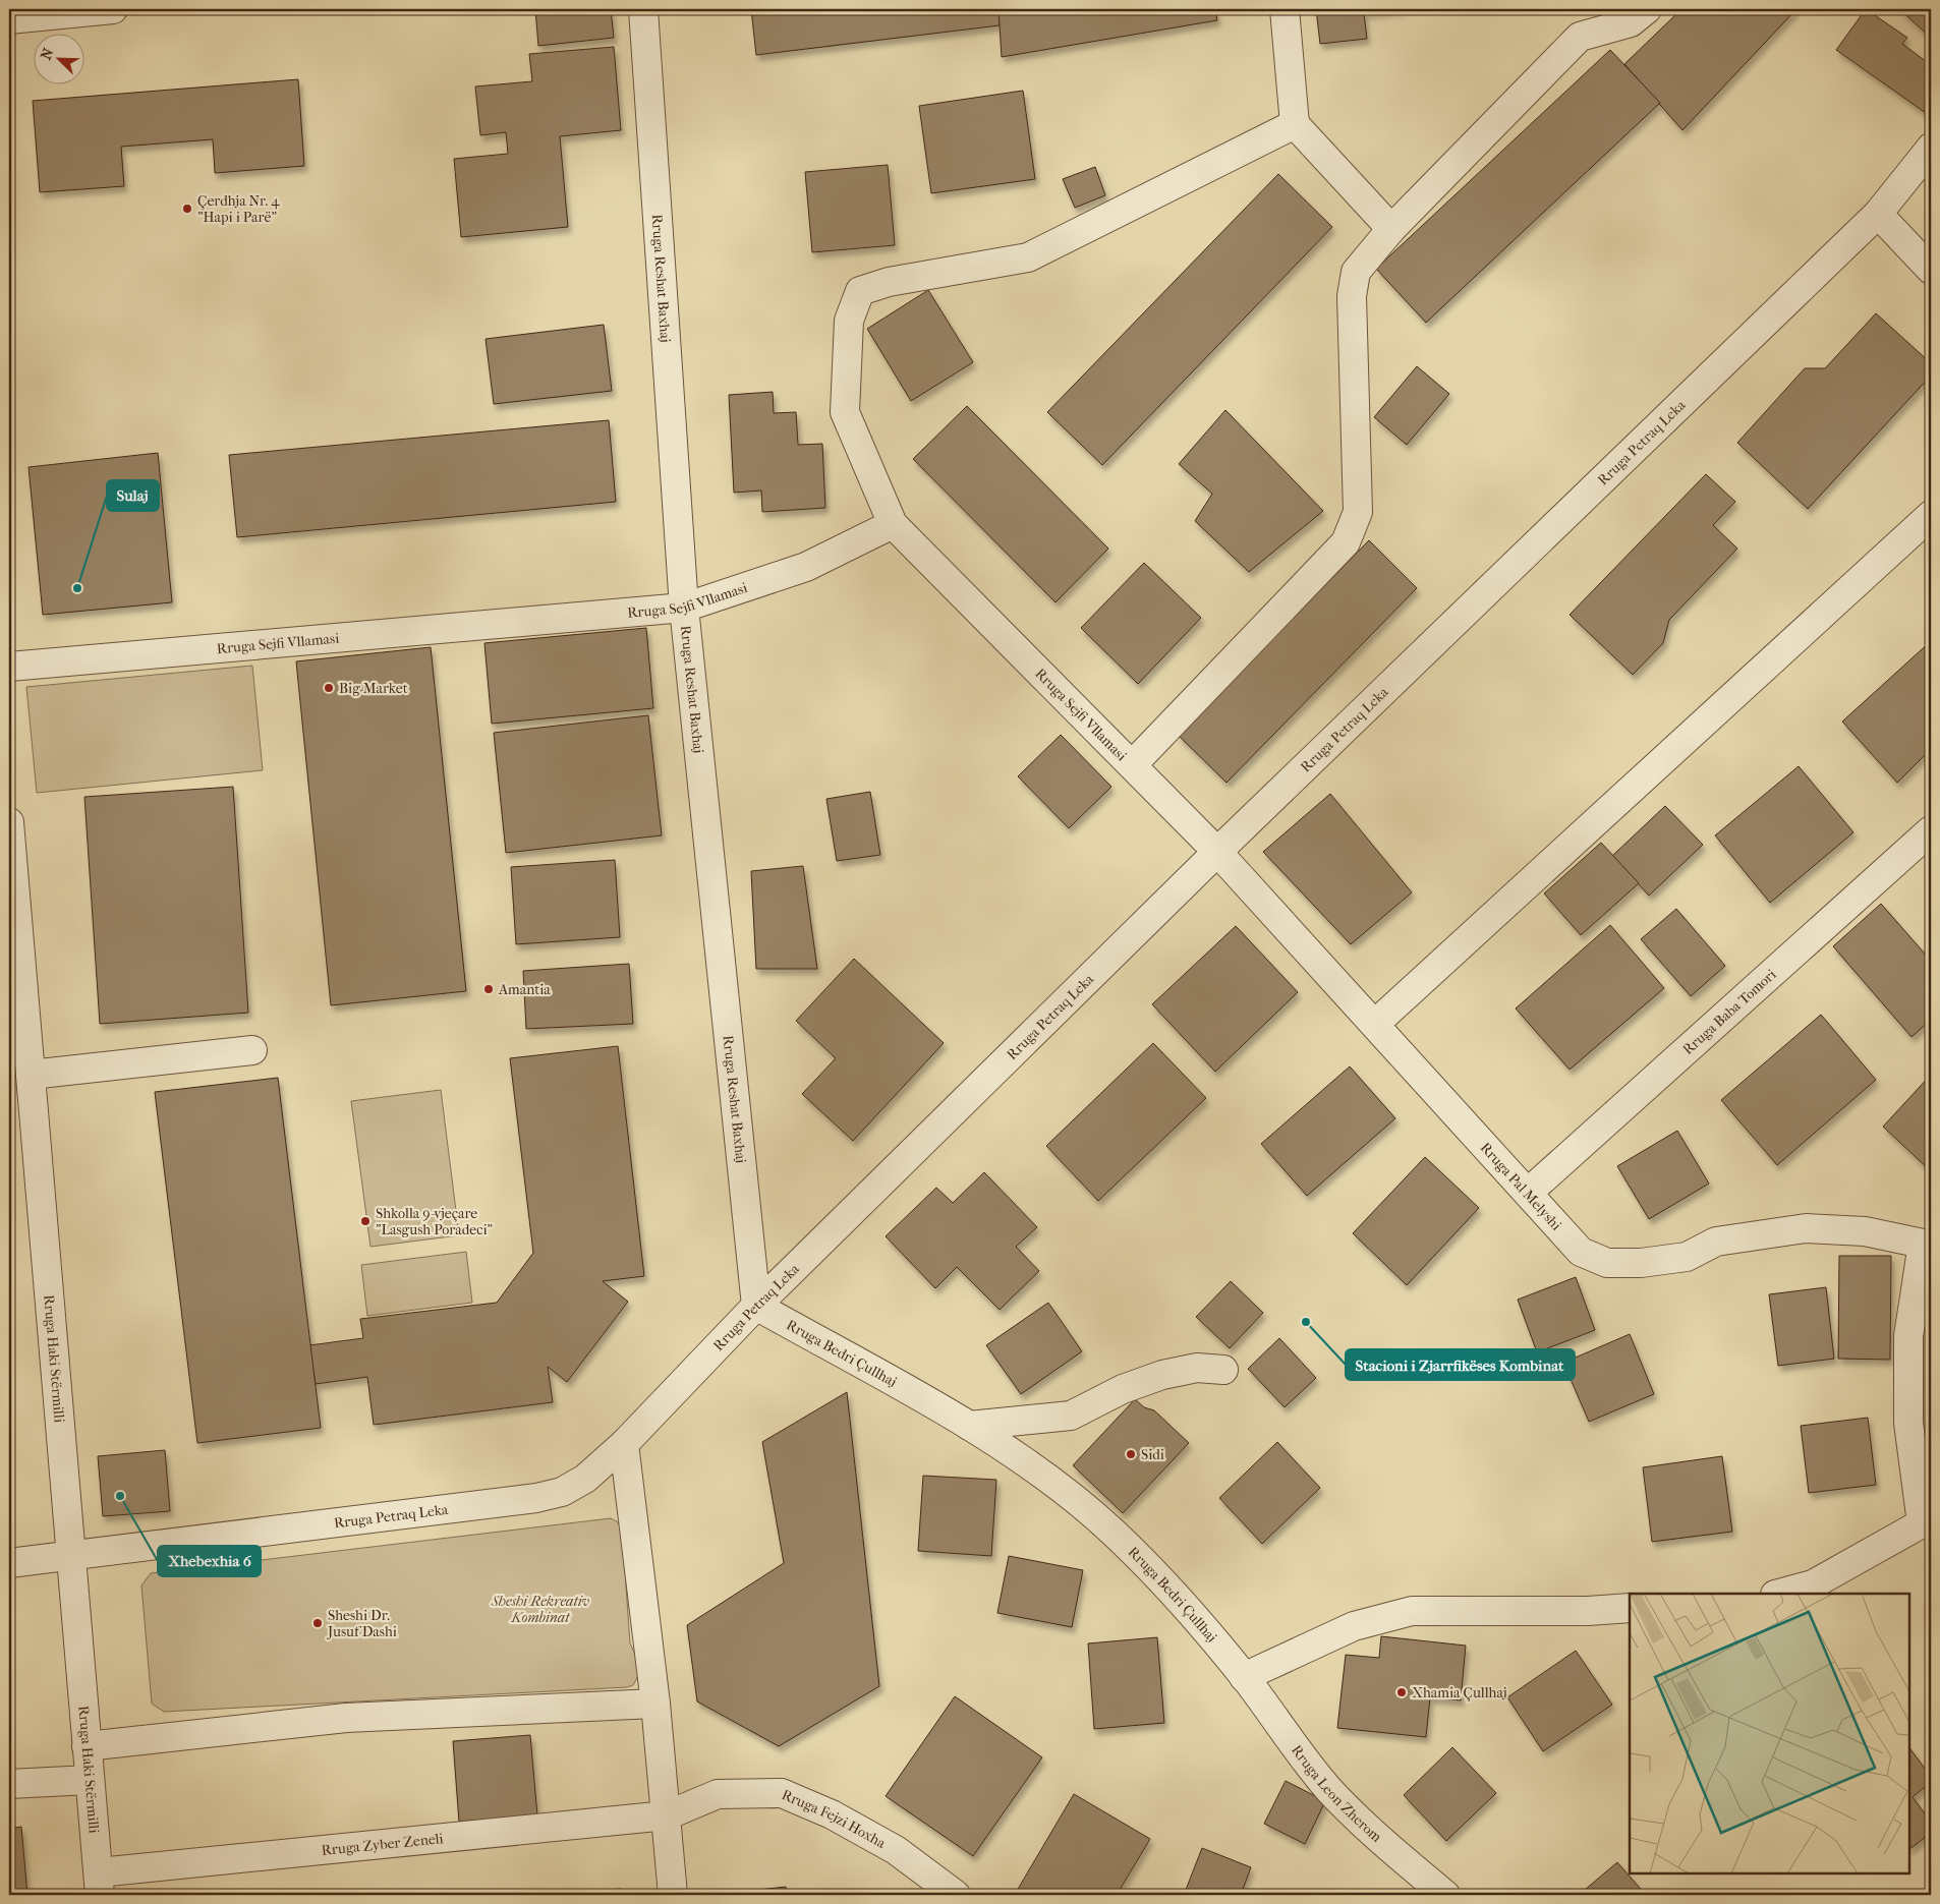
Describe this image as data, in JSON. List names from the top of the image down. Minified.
{"streets":{"street":["Rruga Reshat Baxhaj","Rruga Petraq Leka","Rruga Sejfi Vllamasi","Rruga Baba Tomori","Rruga Pal Melyshi","Rruga Bedri Çullhaj","Rruga Haki Stërmilli","Rruga Leon Zherom","Rruga Fejzi Hoxha","Rruga Zyber Zeneli"]},"crossings":[["Rruga Reshat Baxhaj","Rruga Petraq Leka"],["Rruga Reshat Baxhaj","Rruga Sejfi Vllamasi"],["Rruga Reshat Baxhaj","Rruga Bedri Çullhaj"],["Rruga Petraq Leka","Rruga Sejfi Vllamasi"],["Rruga Petraq Leka","Rruga Pal Melyshi"],["Rruga Petraq Leka","Rruga Bedri Çullhaj"],["Rruga Petraq Leka","Rruga Haki Stërmilli"],["Rruga Sejfi Vllamasi","Rruga Pal Melyshi"],["Rruga Baba Tomori","Rruga Pal Melyshi"],["Rruga Bedri Çullhaj","Rruga Leon Zherom"],["Rruga Haki Stërmilli","Rruga Zyber Zeneli"],["Rruga Fejzi Hoxha","Rruga Zyber Zeneli"]],"parks":["Sheshi Rekreativ Kombinat"],"places":["Çerdhja Nr. 4 \"Hapi i Parë\"","Sulaj","Big Market","Amantia","Shkolla 9-vjeçare \"Lasgush Poradeci\"","Stacioni i Zjarrfikëses Kombinat","Sidi","Xhebexhia 6","Sheshi Dr. Jusuf Dashi","Xhamia Çullhaj"],"north":"top left"}
